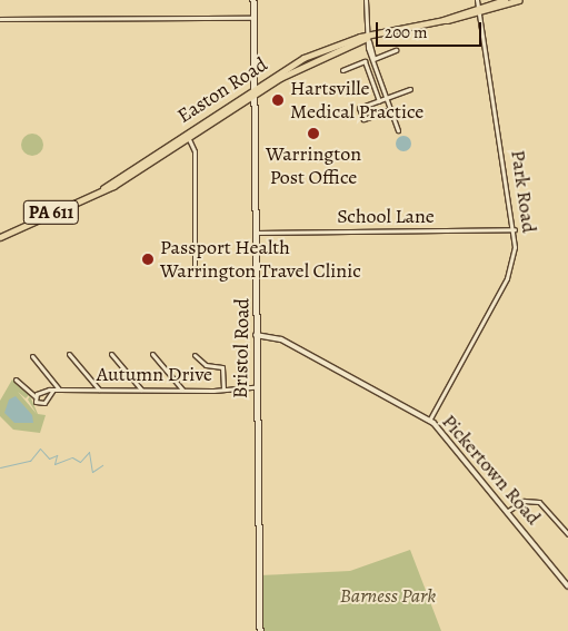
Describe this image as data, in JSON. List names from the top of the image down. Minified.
{"streets":{"highway":["Easton Road","PA 611"],"main road":["Bristol Road"],"street":["Park Road","School Lane","Autumn Drive","Pickertown Road"]},"crossings":[["Easton Road","Park Road"],["Easton Road","Bristol Road"],["Park Road","School Lane"],["Park Road","Pickertown Road"],["School Lane","Bristol Road"],["Bristol Road","Autumn Drive"],["Bristol Road","Pickertown Road"]],"parks":["Barness Park"],"places":["Hartsville Medical Practice","Warrington Post Office","Passport Health Warrington Travel Clinic"],"scale_bar":"200 m"}
